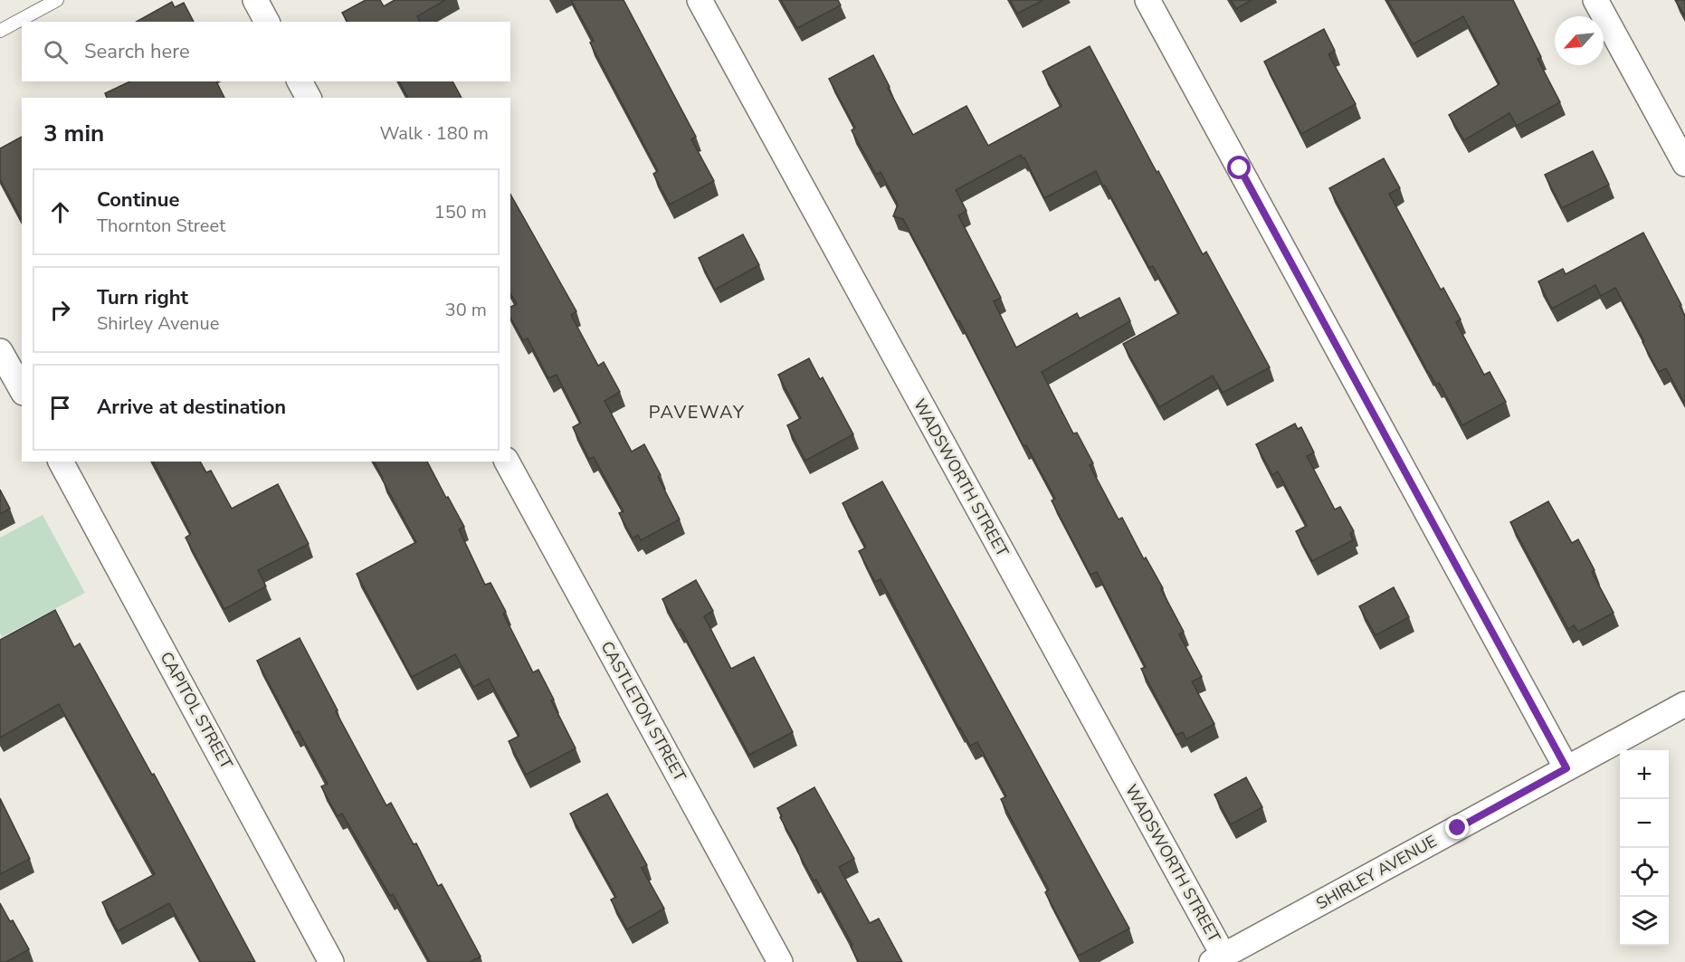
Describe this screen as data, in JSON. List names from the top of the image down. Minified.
{"streets":{"street":["WADSWORTH STREET","CAPITOL STREET","CASTLETON STREET","SHIRLEY AVENUE"]},"crossings":[["WADSWORTH STREET","SHIRLEY AVENUE"]],"districts":["PAVEWAY"],"north":"bottom left","page":{"search":"Search here","heading":["3 min","Walk · 180 m"],"list":[["Continue","Thornton Street","150 m"],["Turn right","Shirley Avenue","30 m"],"Arrive at destination"],"map_buttons":["+","−"]}}
